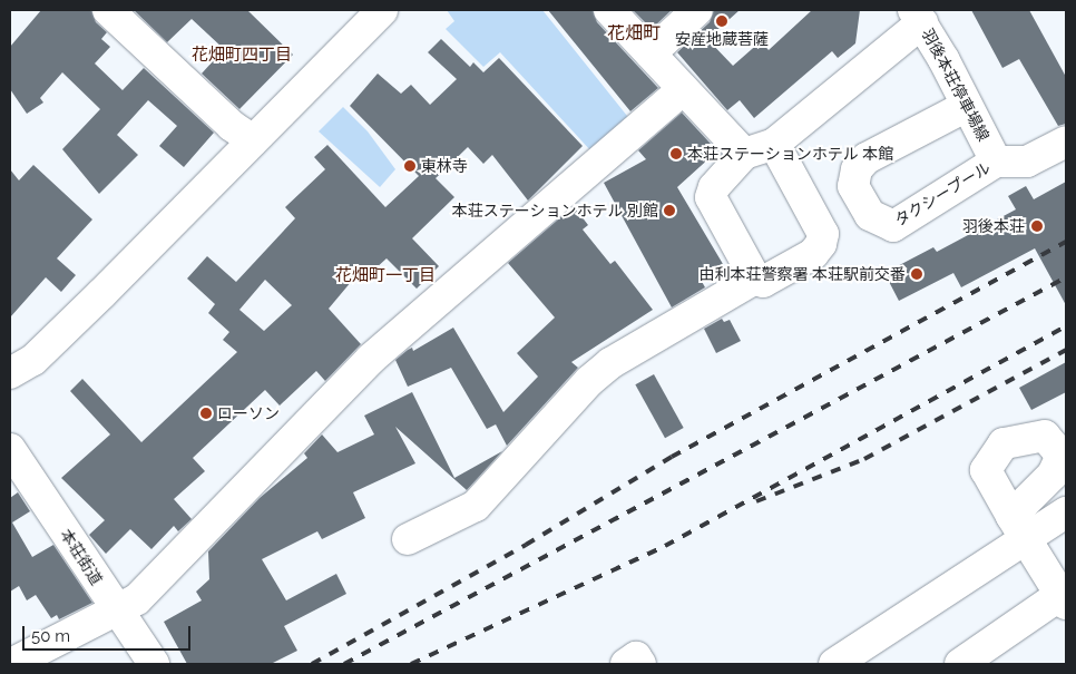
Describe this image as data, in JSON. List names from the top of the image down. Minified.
{"streets":{"street":["羽後本荘停車場線","タクシープール","本荘街道"]},"crossings":[["羽後本荘停車場線","タクシープール"]],"districts":["花畑町","花畑町四丁目","花畑町一丁目"],"places":["安産地蔵菩薩","本荘ステーションホテル 本館","東林寺","本荘ステーションホテル 別館","羽後本荘","由利本荘警察署 本荘駅前交番","ローソン"],"scale_bar":"50 m"}
